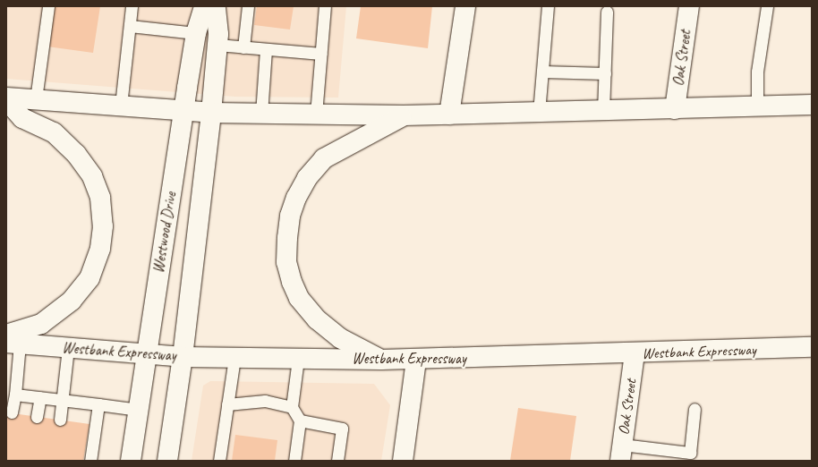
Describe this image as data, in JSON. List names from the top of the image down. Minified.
{"streets":{"main road":["Oak Street","Westwood Drive","Westbank Expressway"]},"crossings":[["Oak Street","Westbank Expressway"],["Westwood Drive","Westbank Expressway"]]}
